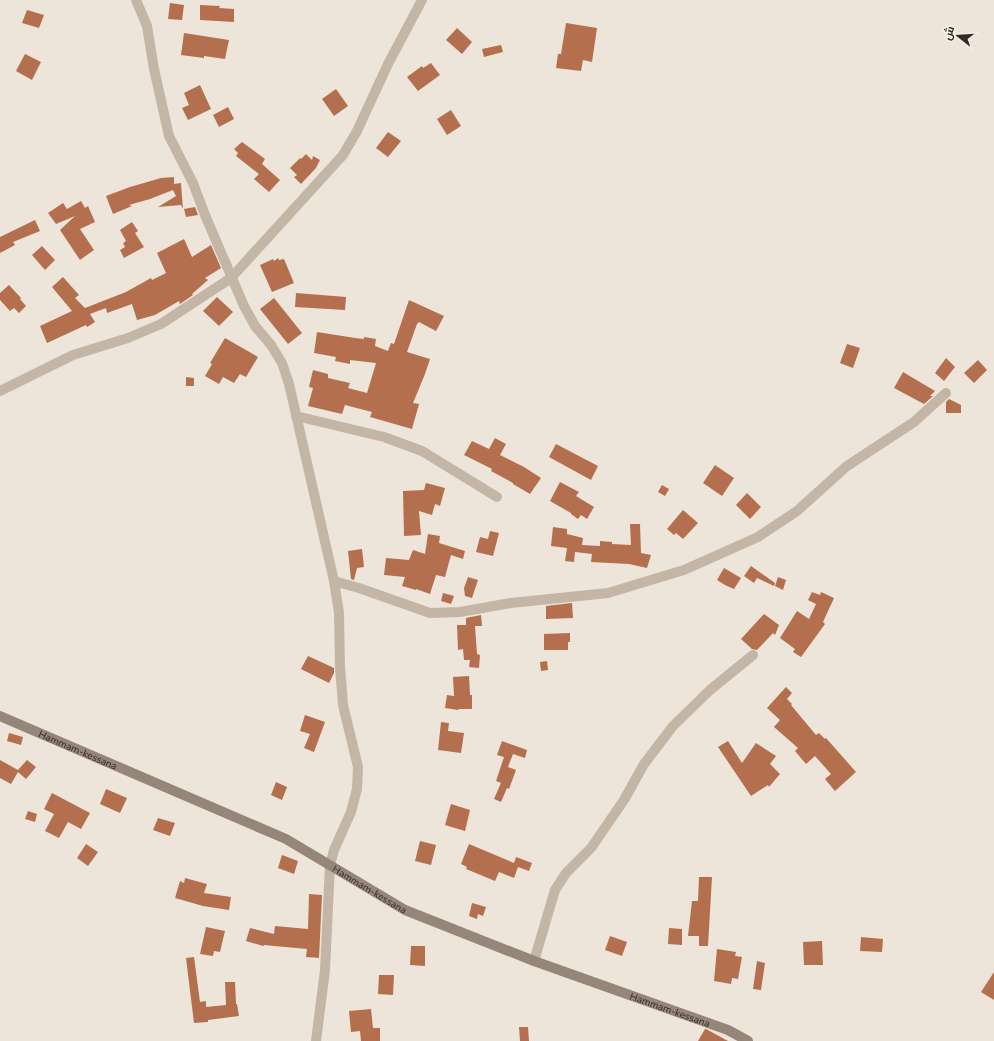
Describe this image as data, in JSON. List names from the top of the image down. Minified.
{"streets":{"street":["Hammam-kessana"]},"north":"left"}
